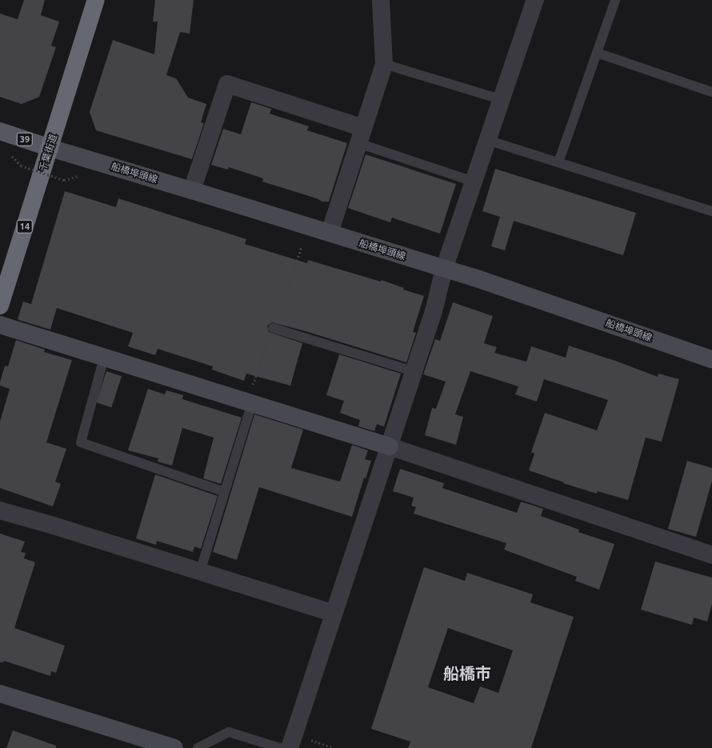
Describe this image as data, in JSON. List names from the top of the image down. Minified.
{"streets":{"highway":["千葉街道","14"],"main road":["39","船橋埠頭線"]},"crossings":[["39","千葉街道"],["39","船橋埠頭線"],["千葉街道","船橋埠頭線"]],"districts":["船橋市"]}
